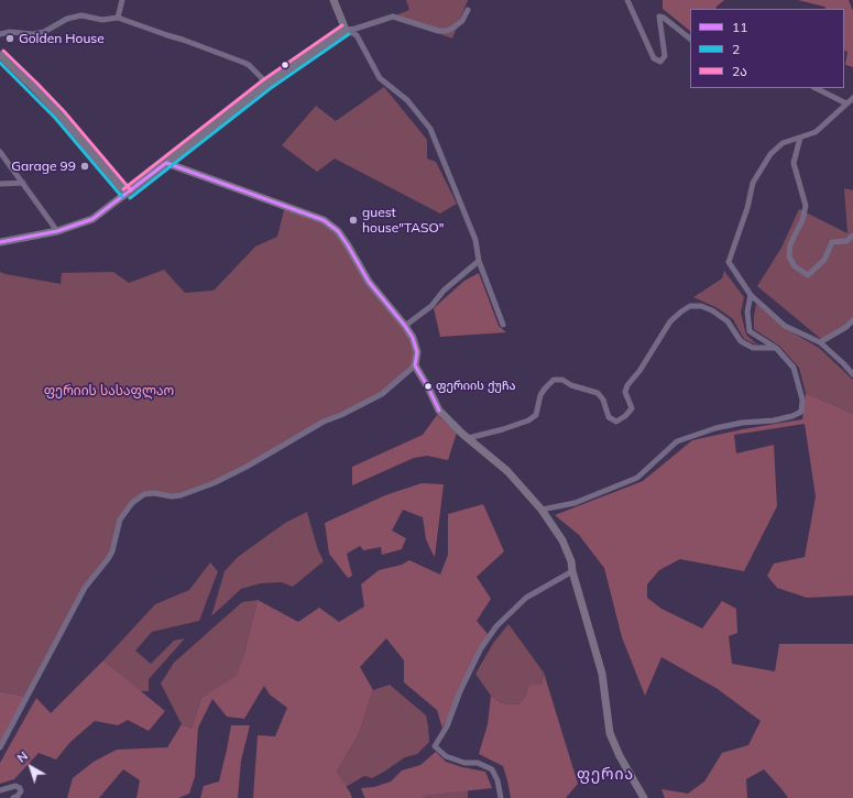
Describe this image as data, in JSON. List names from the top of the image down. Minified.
{"districts":["ფერია"],"parks":["ფერიის სასაფლაო"],"places":["Golden House","Garage 99","guest house\"TASO\"","ფერიის ქუჩა"],"lines":["transit line 2ა","transit line 2","transit line 11"],"legend":["11","2","2ა"],"north":"top left"}
